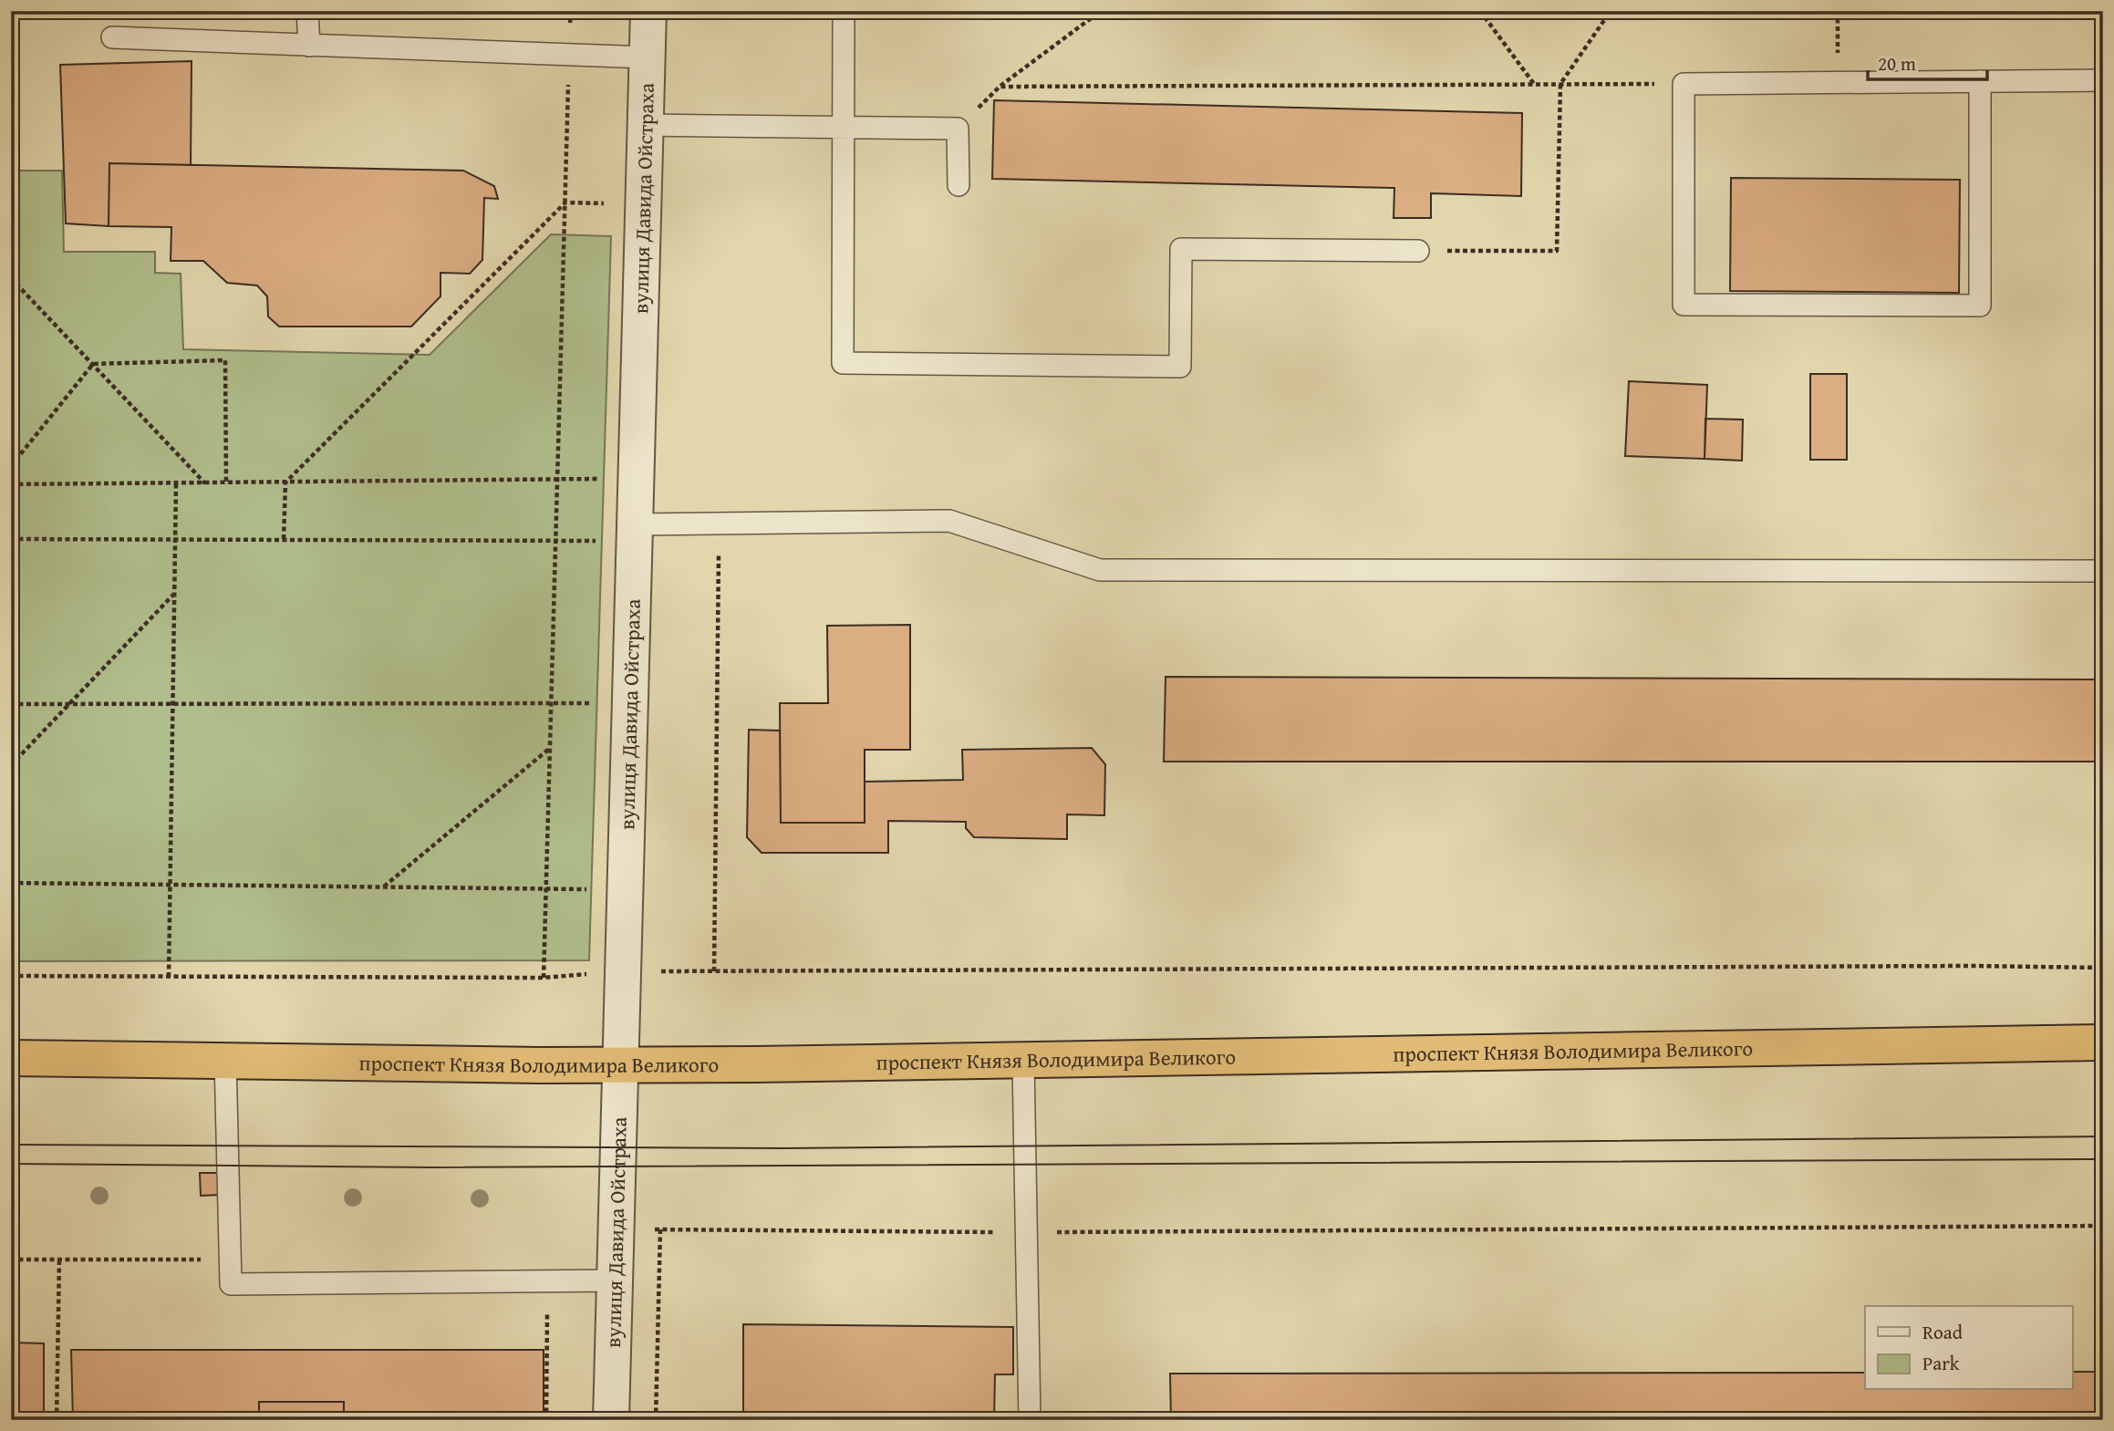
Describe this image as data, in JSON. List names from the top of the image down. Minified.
{"streets":{"highway":["проспект Князя Володимира Великого"],"street":["вулиця Давида Ойстраха"]},"crossings":[["вулиця Давида Ойстраха","проспект Князя Володимира Великого"]],"legend":["Road","Park"],"scale_bar":"20 m"}
